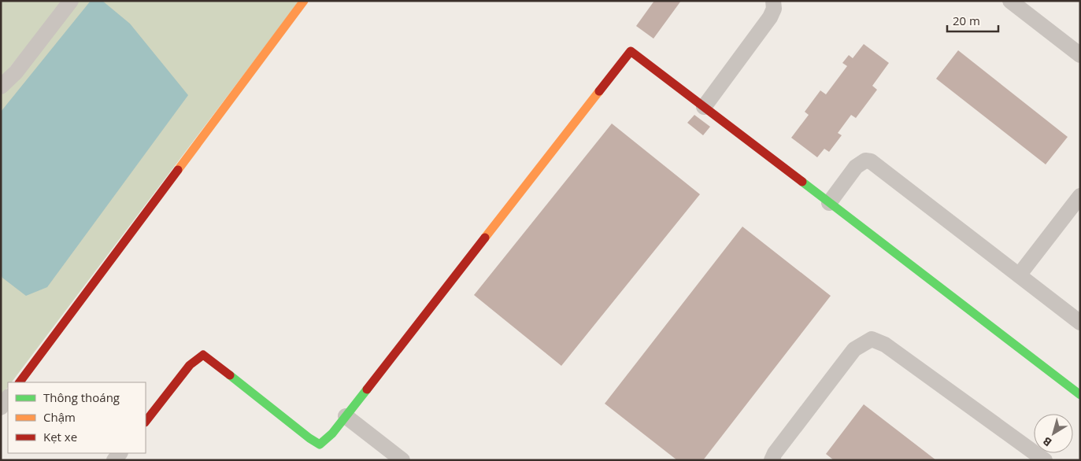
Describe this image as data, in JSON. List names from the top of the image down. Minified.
{"legend":["Thông thoáng","Chậm","Kẹt xe"],"scale_bar":"20 m","north":"bottom left"}
